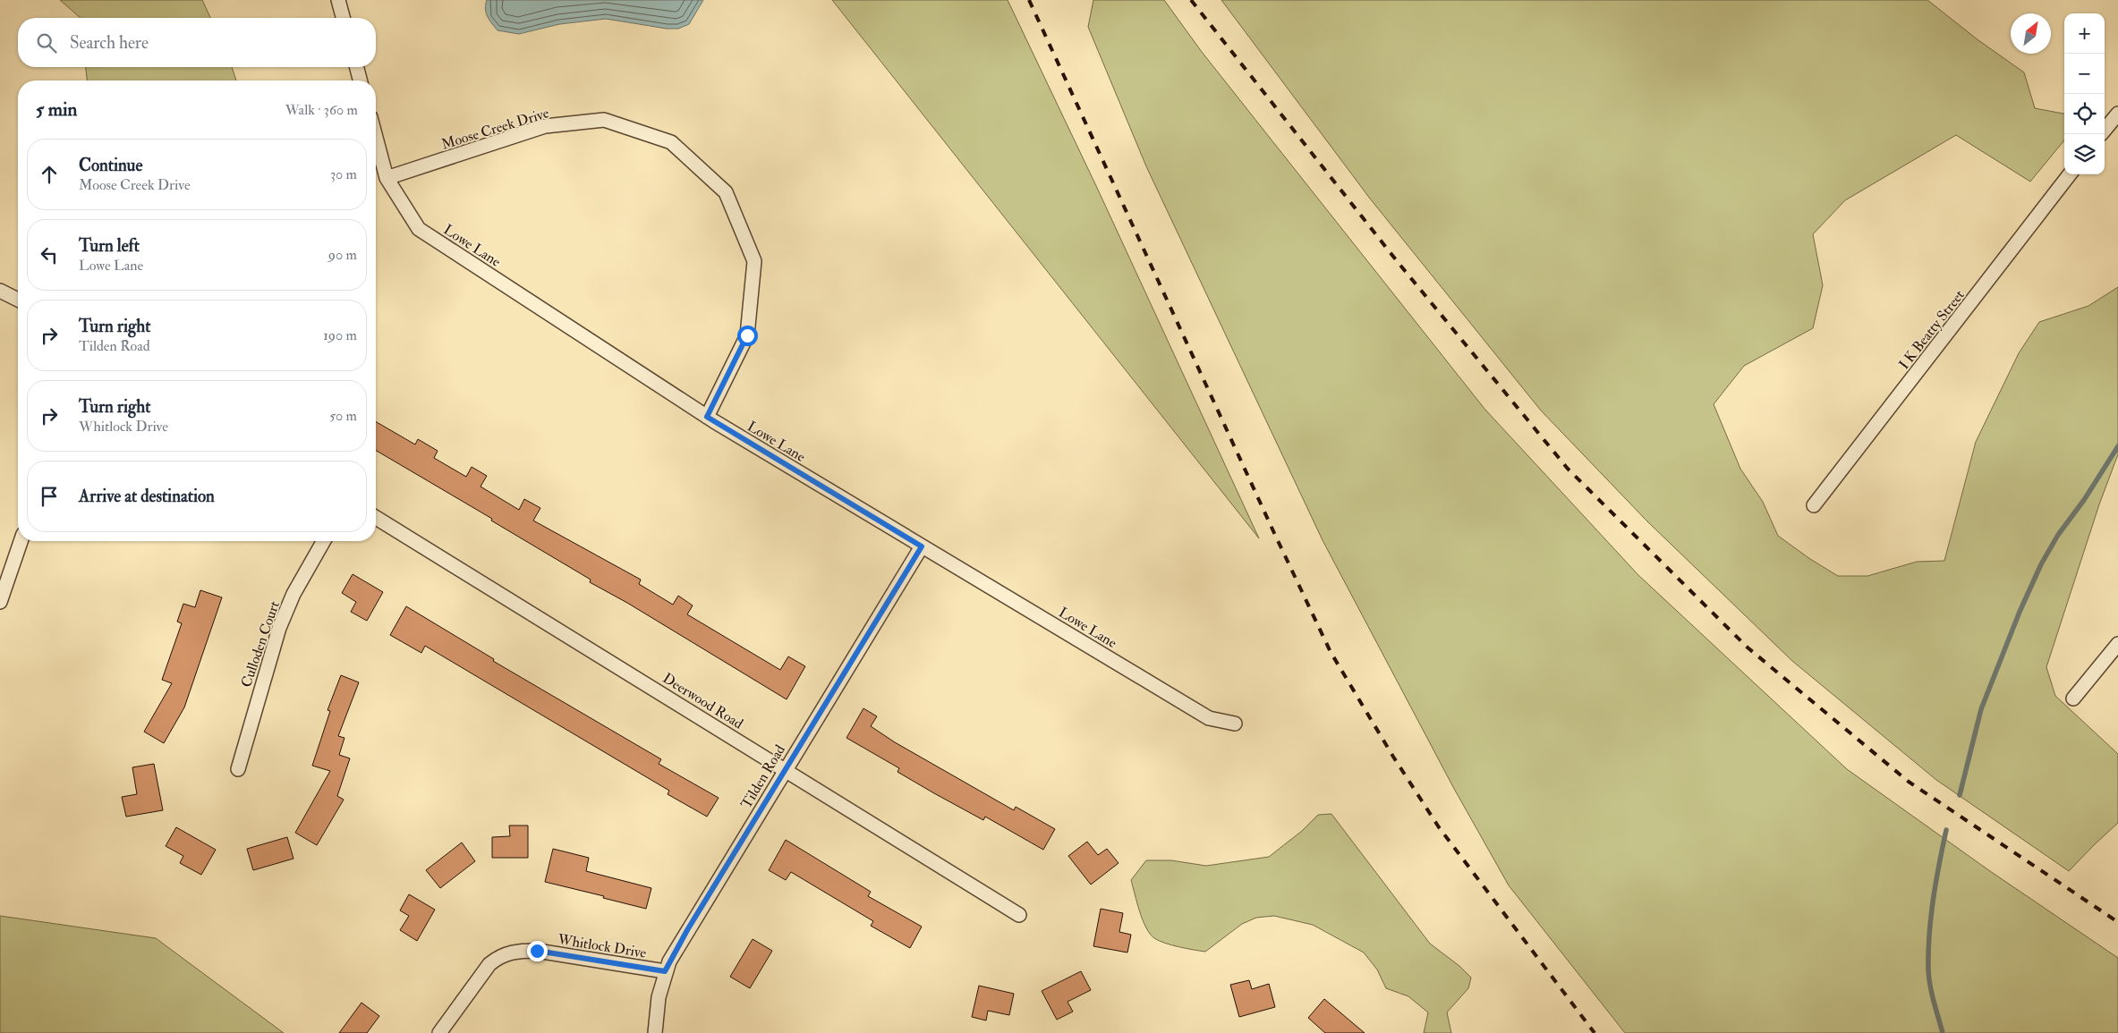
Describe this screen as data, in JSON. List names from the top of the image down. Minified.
{"streets":{"street":["Moose Creek Drive","Lowe Lane","I K Beatty Street","Culloden Court","Deerwood Road","Tilden Road","Whitlock Drive"]},"crossings":[["Moose Creek Drive","Lowe Lane"],["Lowe Lane","Tilden Road"],["Deerwood Road","Tilden Road"],["Tilden Road","Whitlock Drive"]],"north":"top right","page":{"map_buttons":["+","−"],"search":"Search here","heading":["5 min","Walk · 360 m"],"list":[["Continue","Moose Creek Drive","30 m"],["Turn left","Lowe Lane","90 m"],["Turn right","Tilden Road","190 m"],["Turn right","Whitlock Drive","50 m"],"Arrive at destination"]}}
